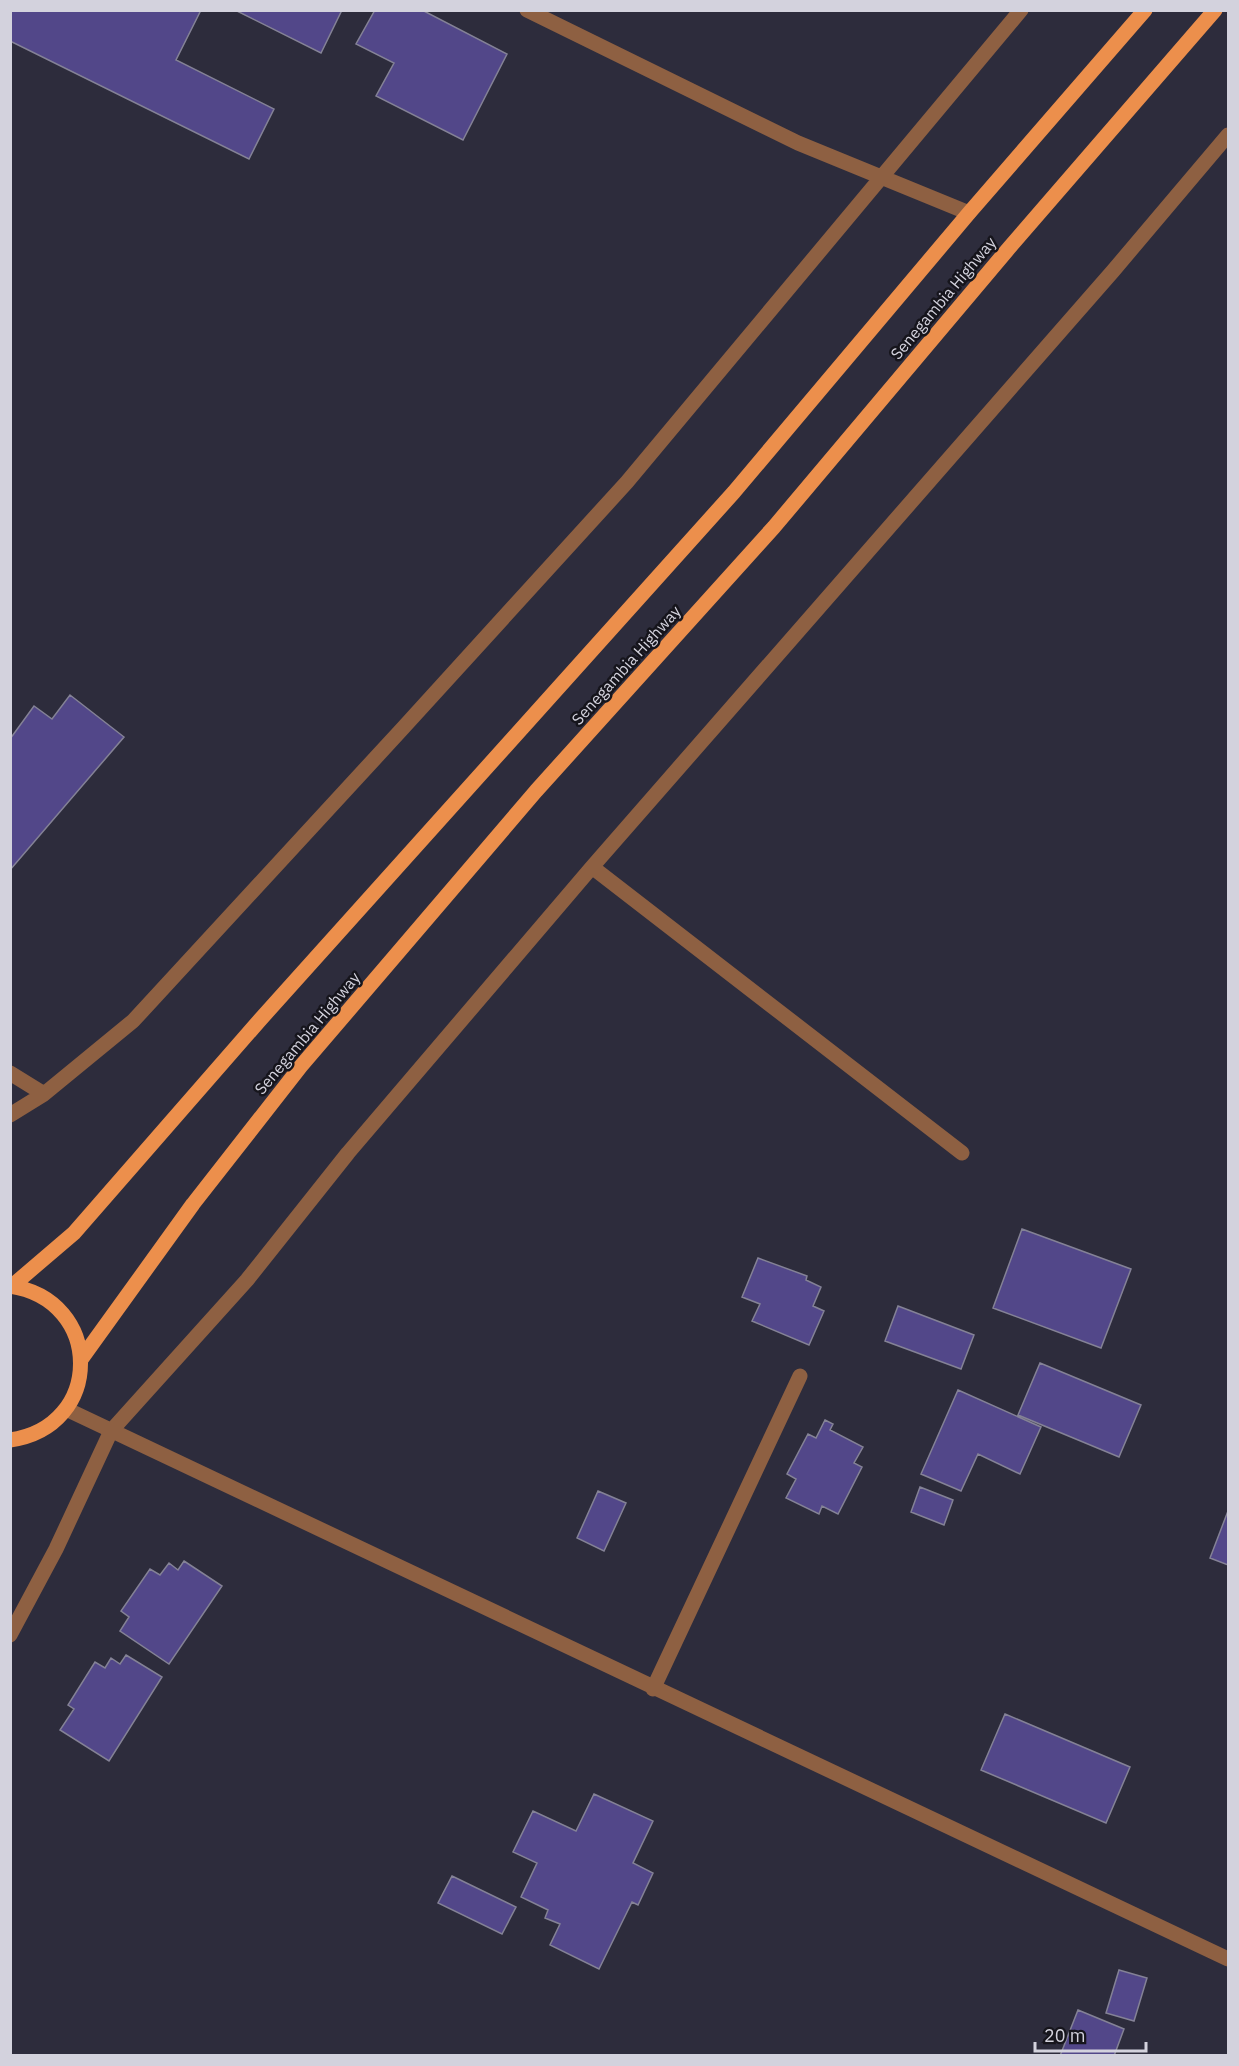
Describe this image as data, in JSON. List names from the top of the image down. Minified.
{"streets":{"main road":["Senegambia Highway"]},"scale_bar":"20 m"}
